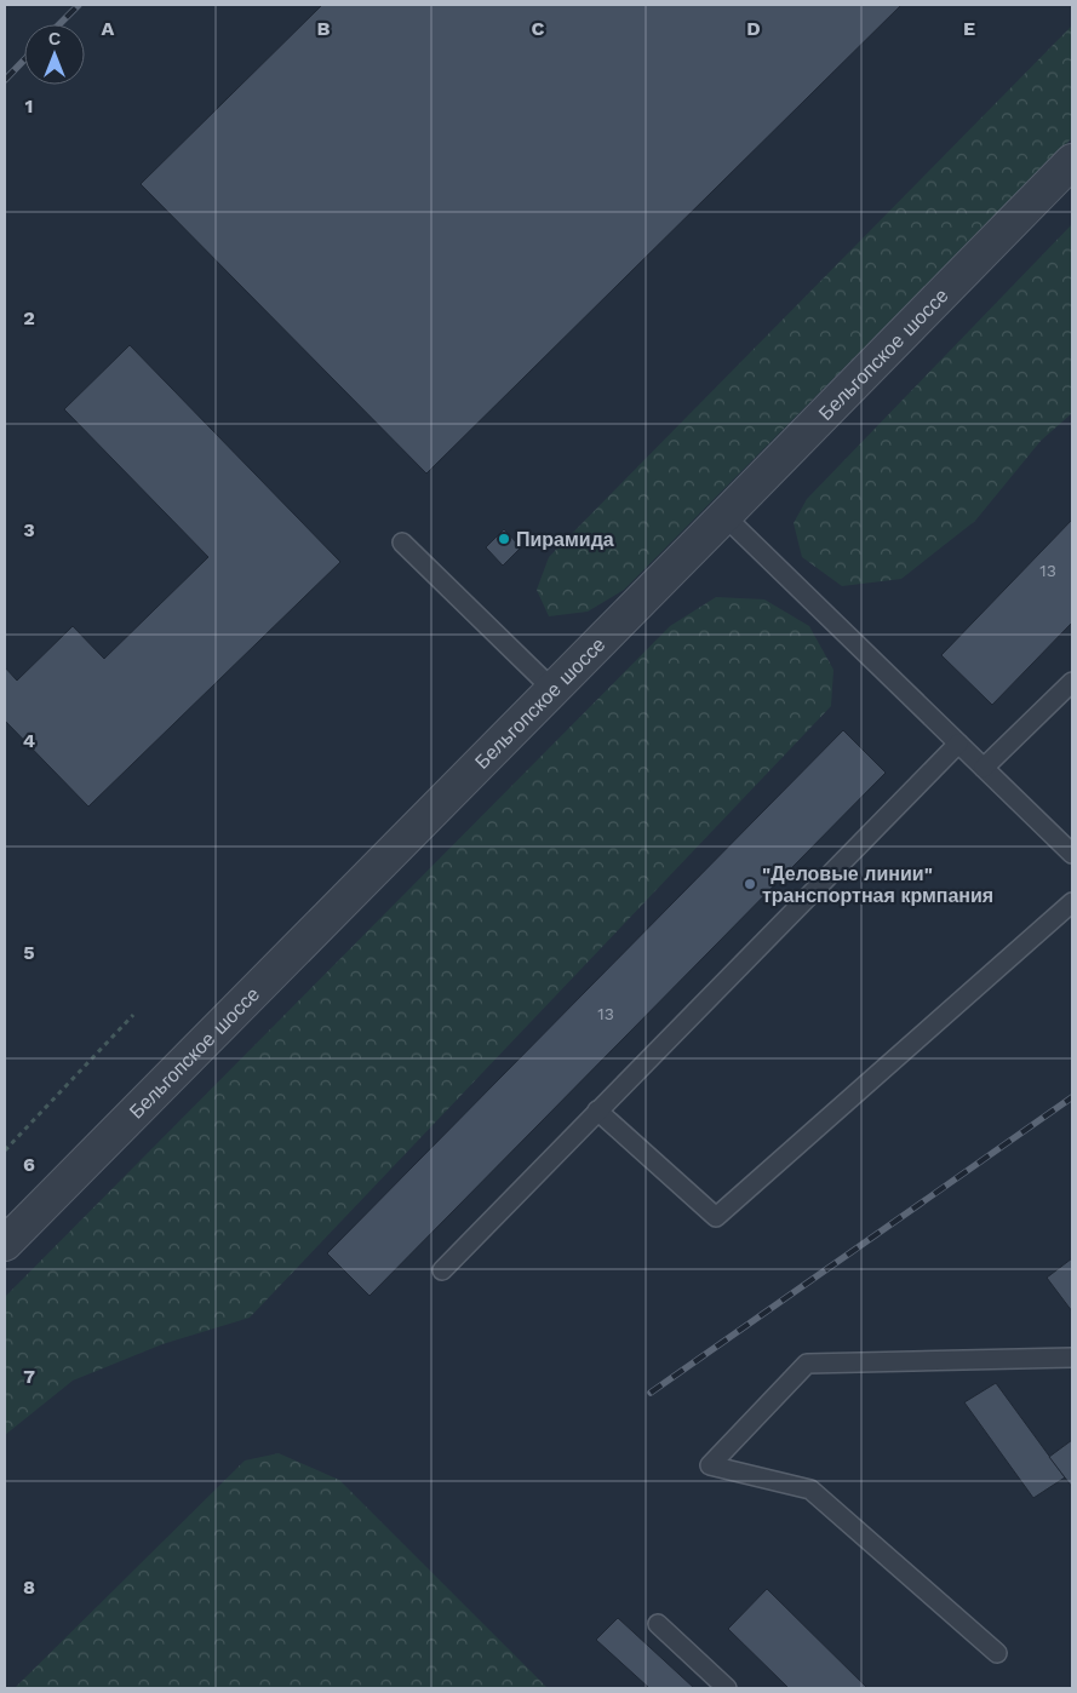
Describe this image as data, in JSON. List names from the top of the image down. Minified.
{"streets":{"street":["Бельгопское шоссе"]},"places":["Пирамида","\"Деловые линии\" транспортная крмпания"],"house_numbers":["13","13"],"north":"top","grid":{"columns":["A","B","C","D","E"],"rows":["1","2","3","4","5","6","7","8"]}}
